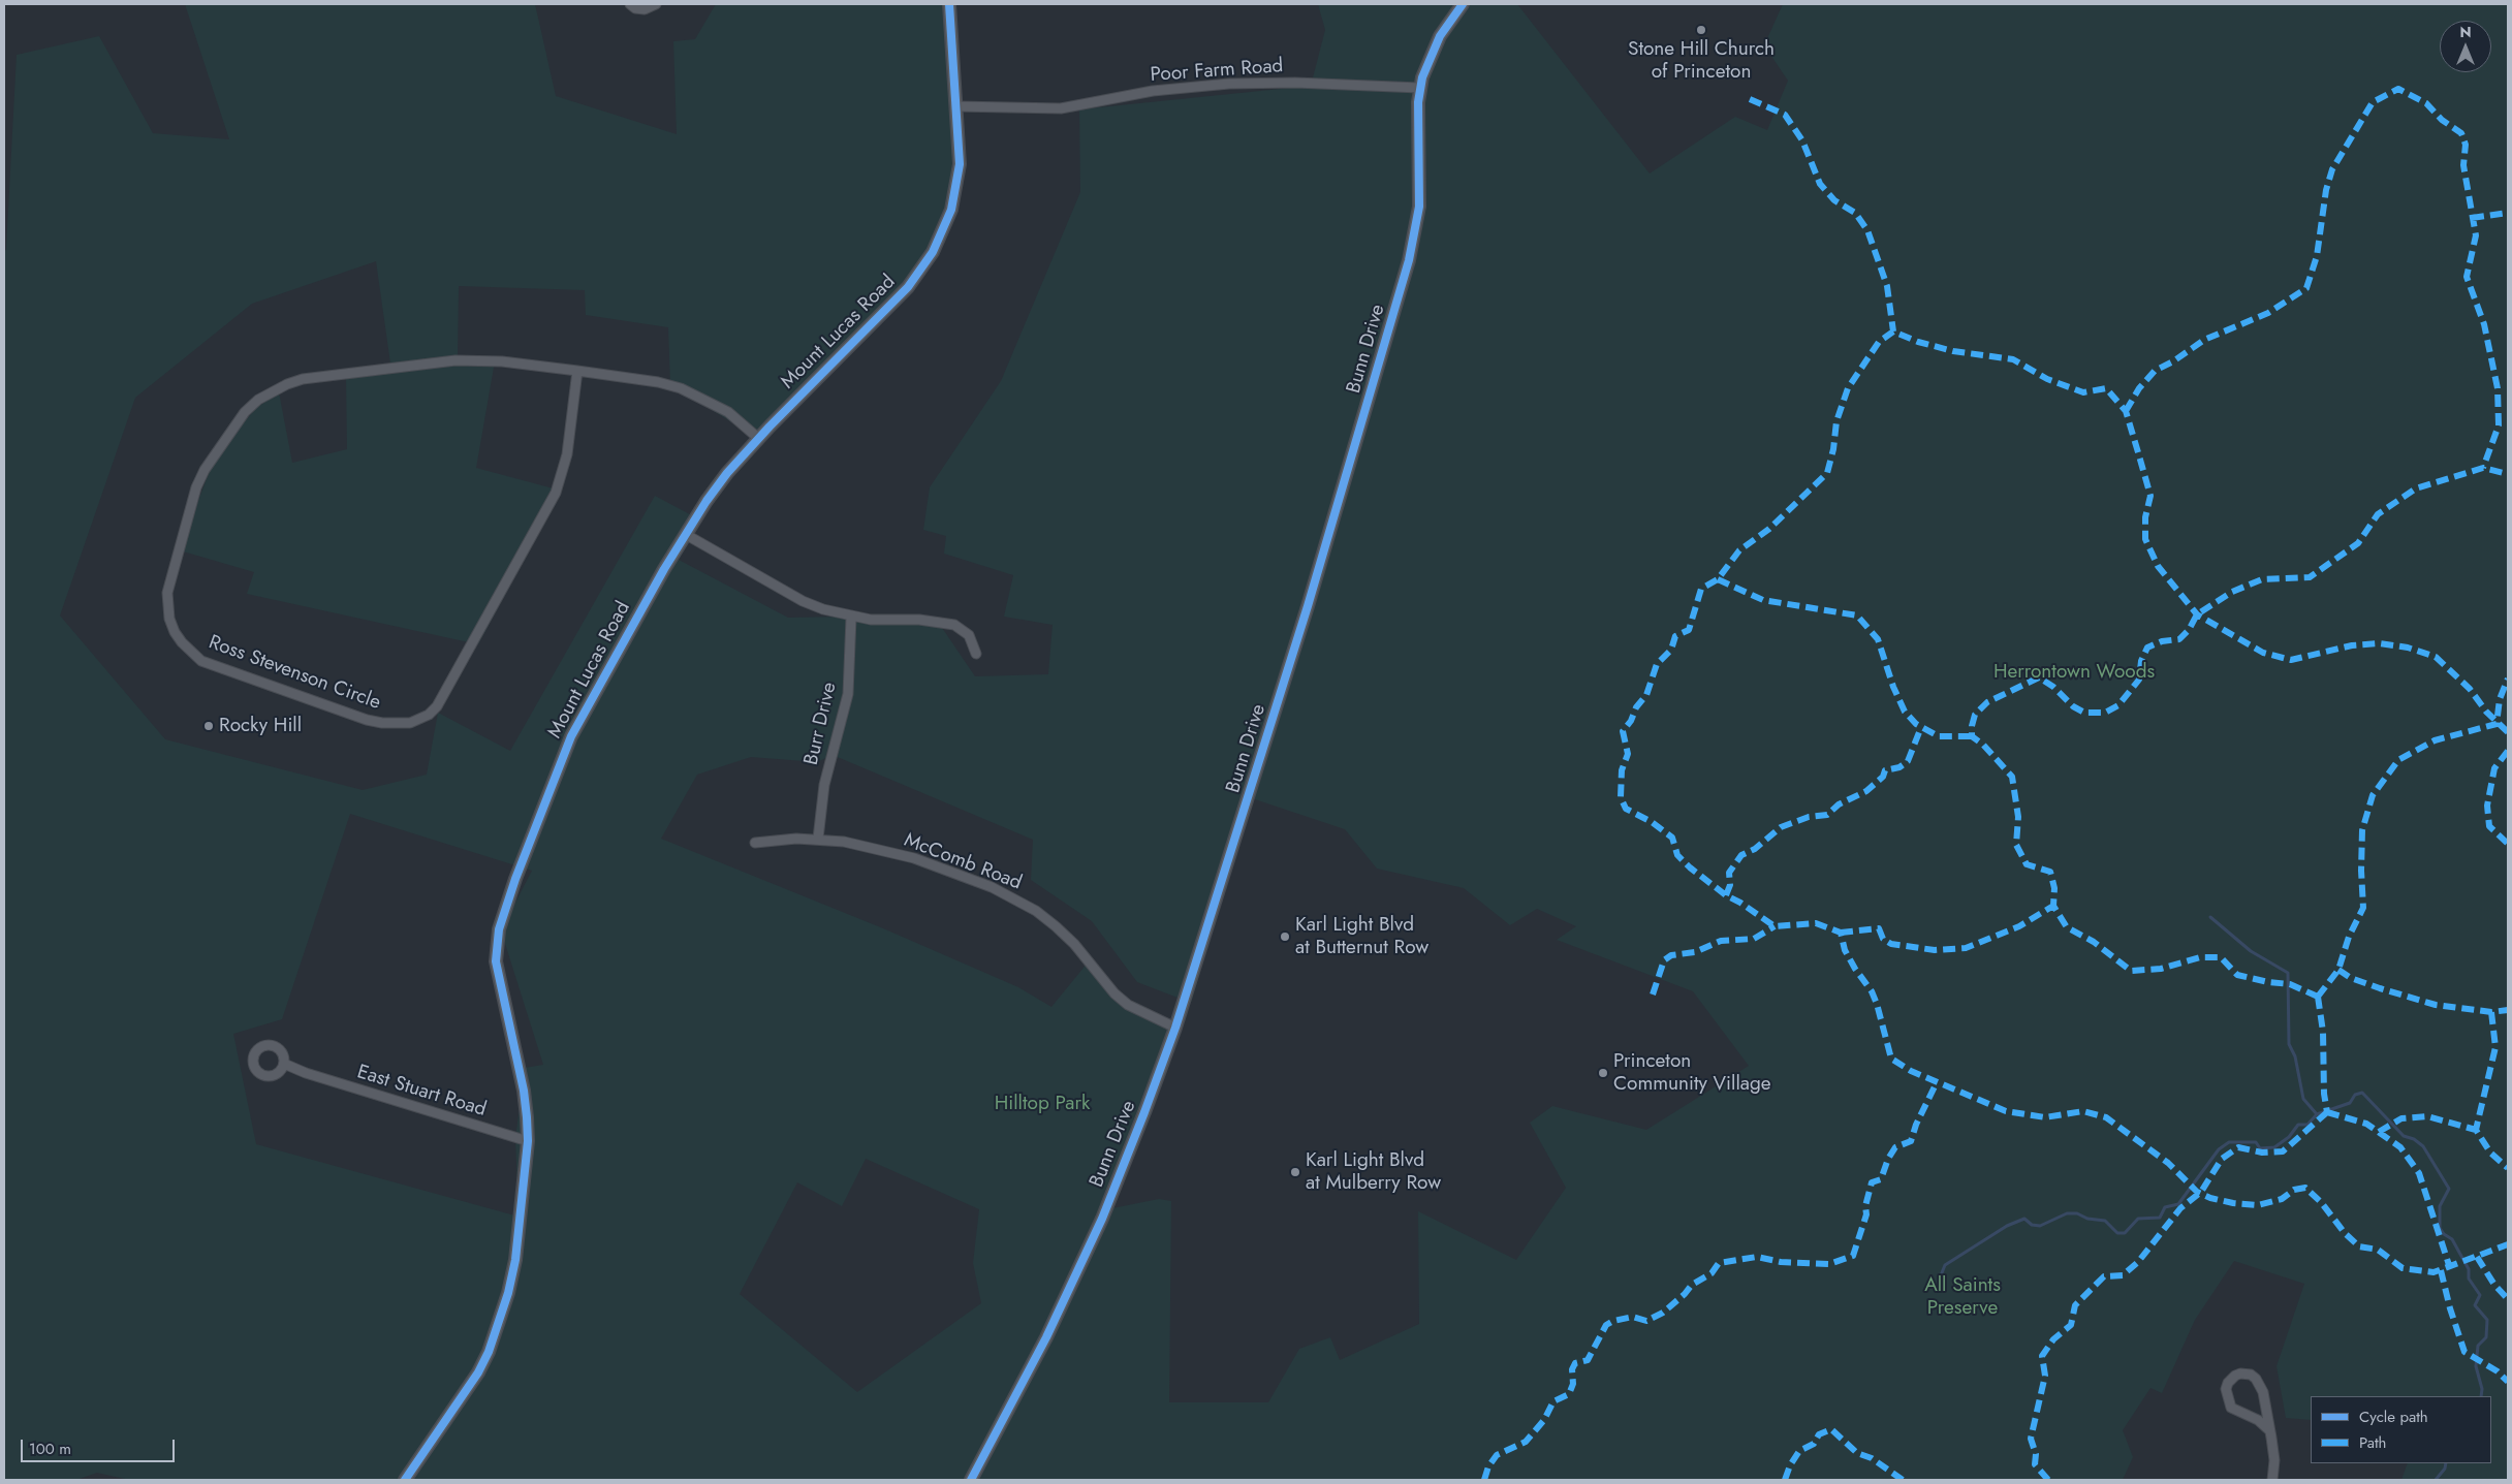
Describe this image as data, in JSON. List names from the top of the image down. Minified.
{"streets":{"street":["Poor Farm Road","Mount Lucas Road","Bunn Drive","Ross Stevenson Circle","Burr Drive","McComb Road","East Stuart Road"]},"crossings":[["Poor Farm Road","Mount Lucas Road"],["Poor Farm Road","Bunn Drive"],["Mount Lucas Road","Ross Stevenson Circle"],["Mount Lucas Road","East Stuart Road"],["Bunn Drive","McComb Road"],["Burr Drive","McComb Road"]],"parks":["Herrontown Woods","Hilltop Park","All Saints Preserve"],"places":["Stone Hill Church of Princeton","Rocky Hill","Karl Light Blvd at Butternut Row","Princeton Community Village","Karl Light Blvd at Mulberry Row"],"legend":["Cycle path","Path"],"scale_bar":"100 m","north":"top"}
